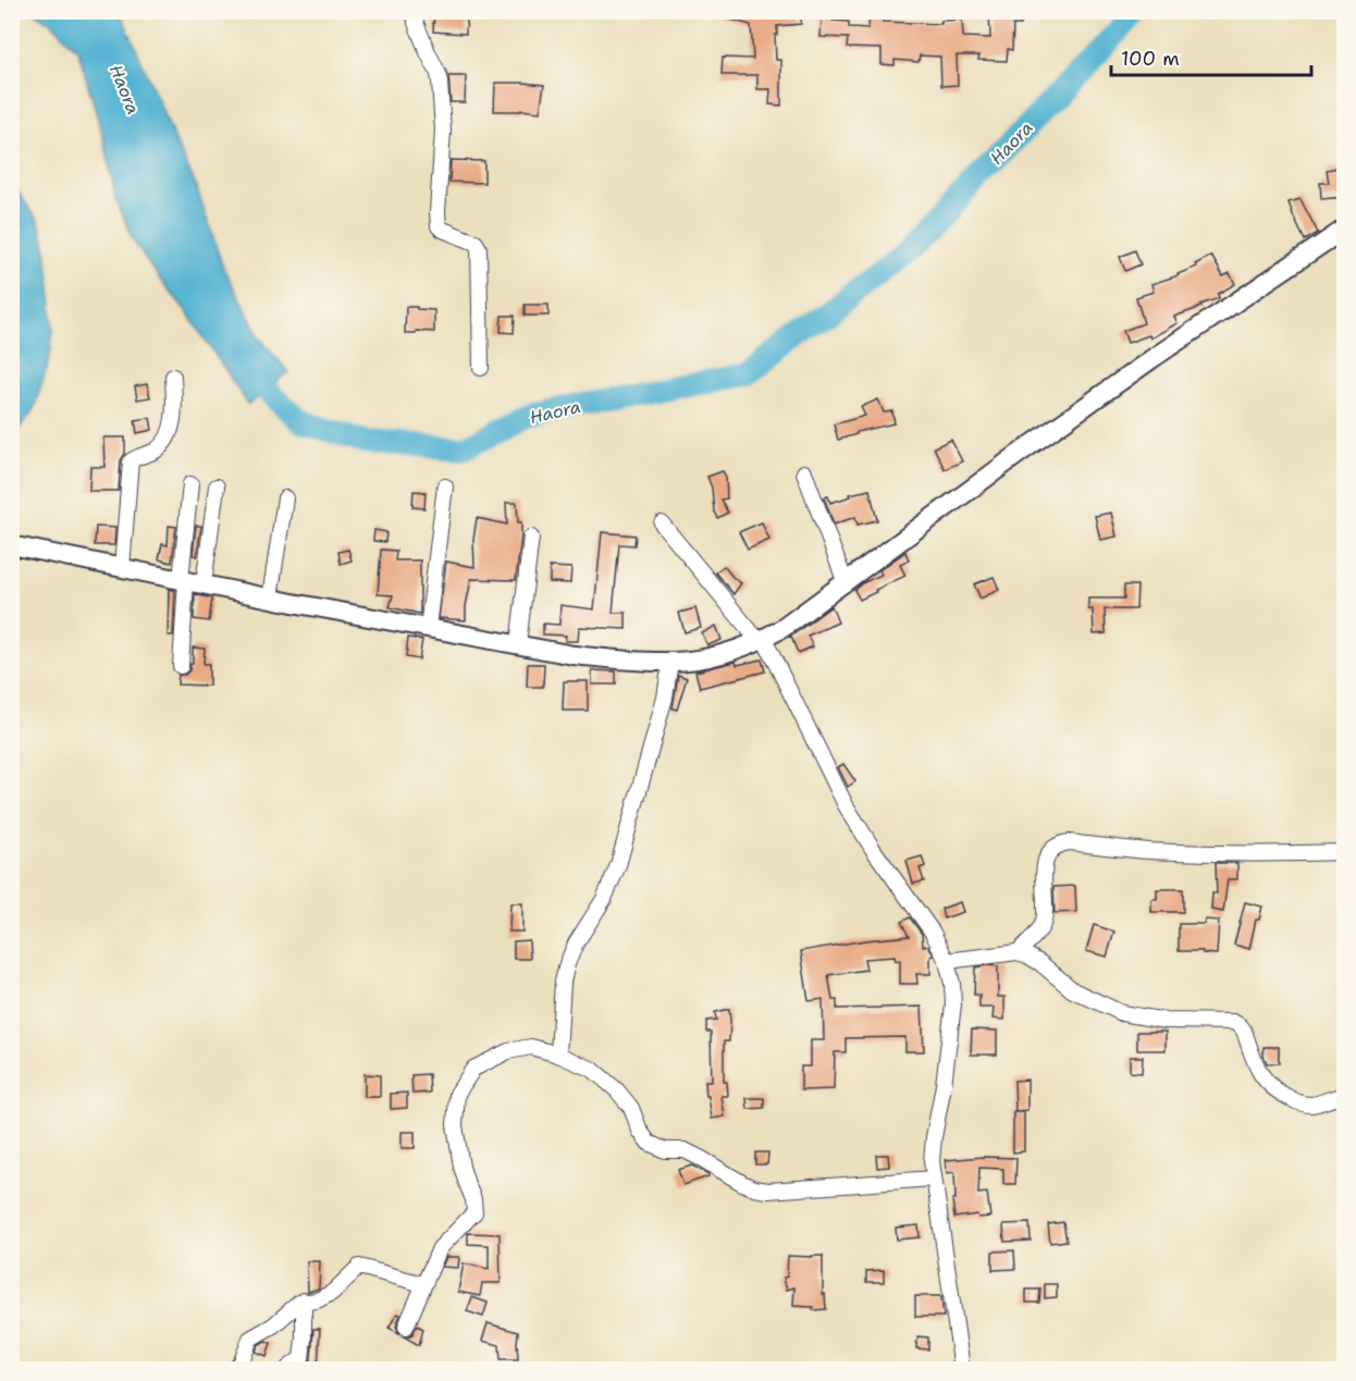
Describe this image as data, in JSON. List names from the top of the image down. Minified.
{"water":["Haora"],"scale_bar":"100 m"}
